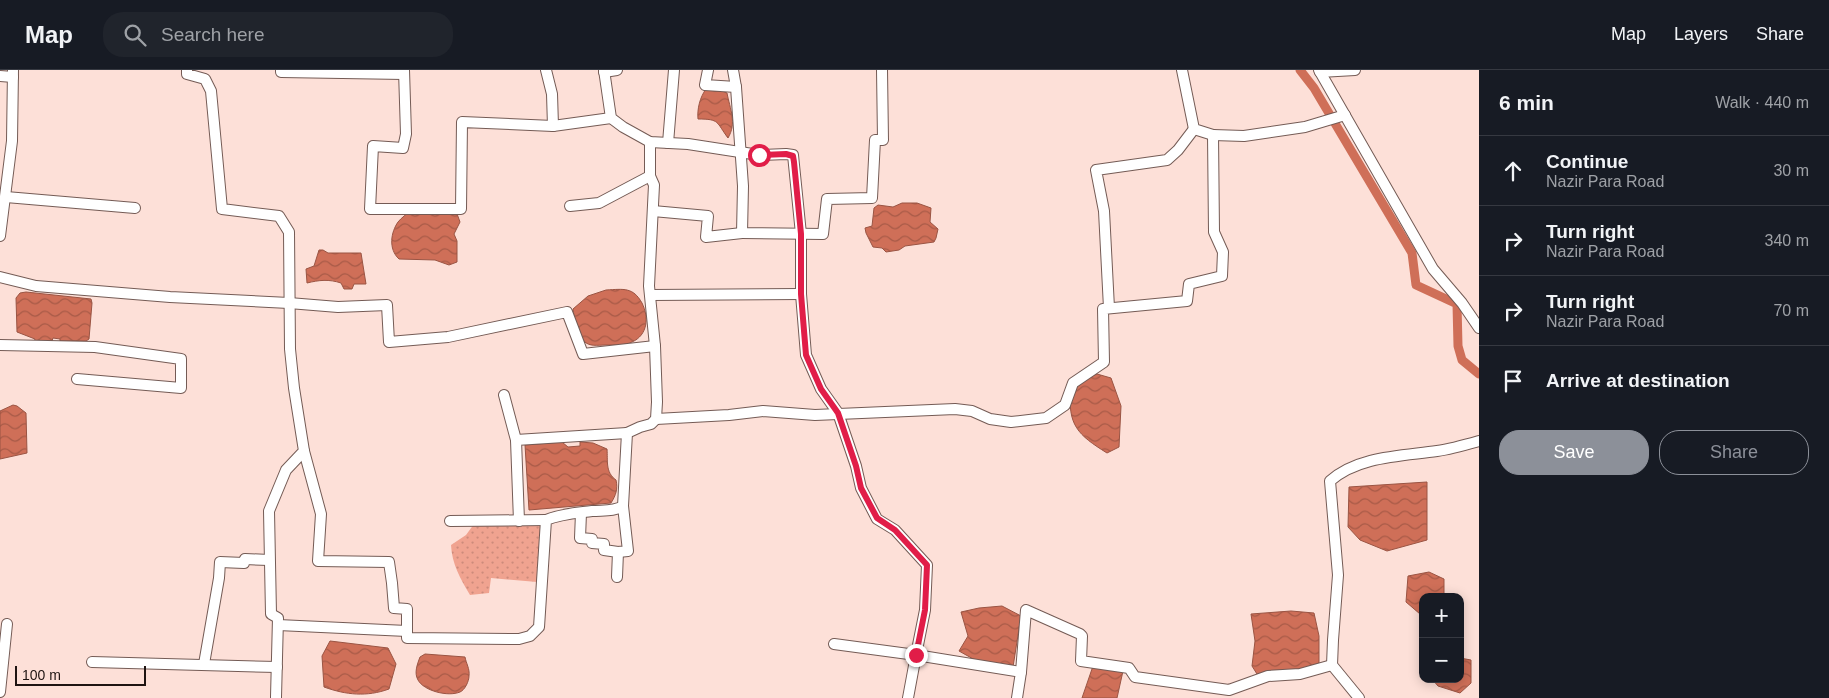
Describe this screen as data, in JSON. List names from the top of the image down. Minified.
{"scale_bar":"100 m","page":{"header":"Map","search":"Search here","nav":["Map","Layers","Share"],"heading":["6 min","Walk · 440 m"],"list":[["Continue","Nazir Para Road","30 m"],["Turn right","Nazir Para Road","340 m"],["Turn right","Nazir Para Road","70 m"],"Arrive at destination"],"buttons":["Save","Share"],"map_buttons":["+","−"],"scale":"100 m"}}
